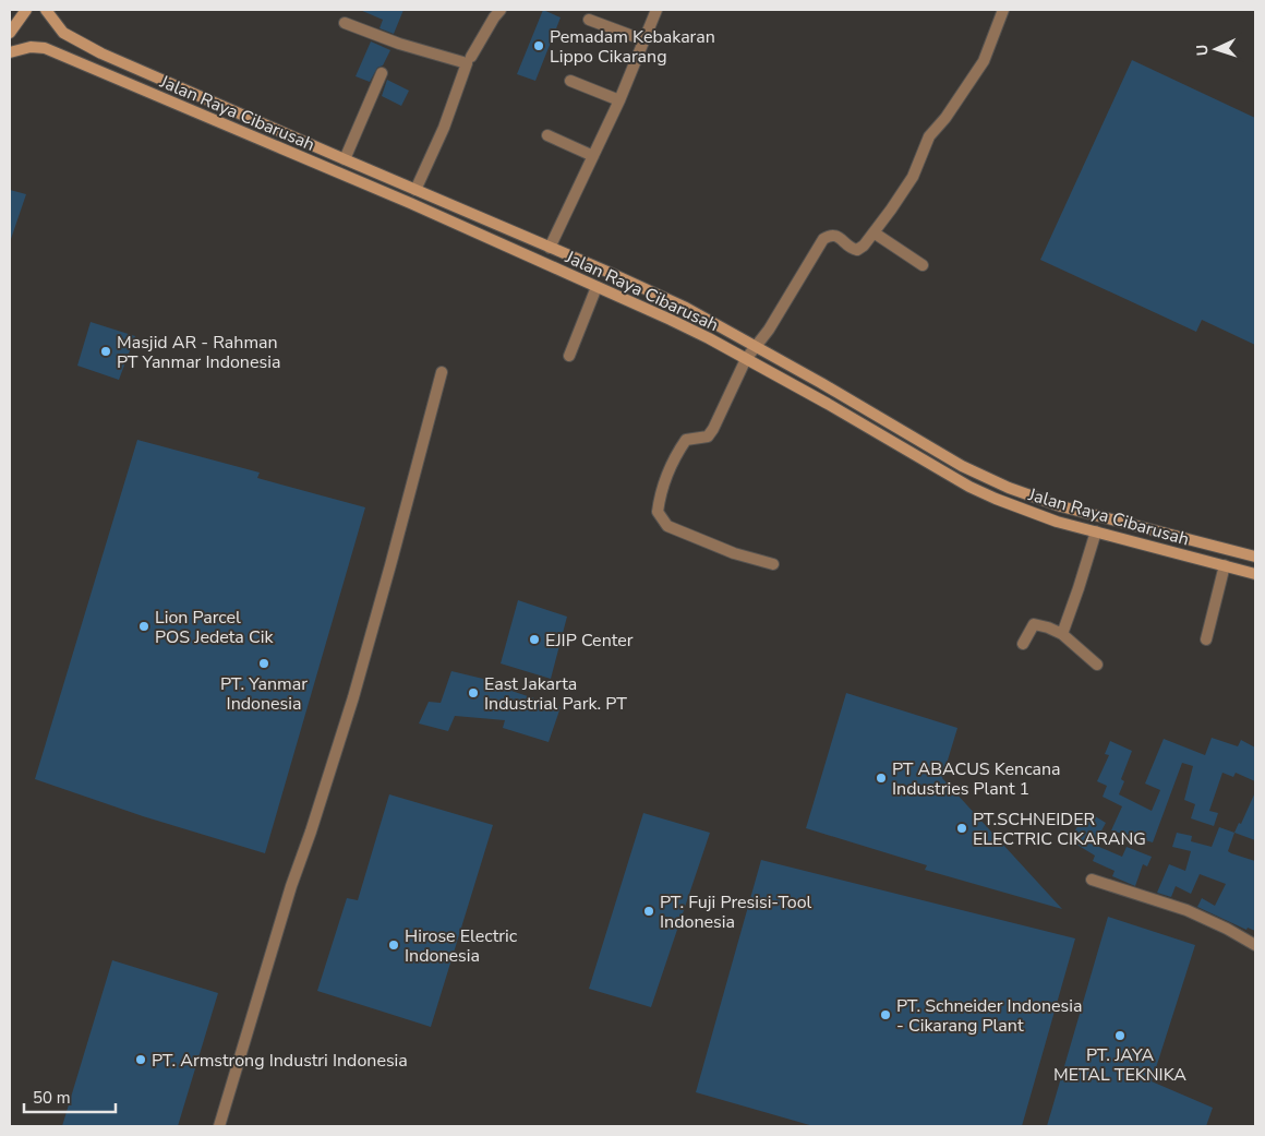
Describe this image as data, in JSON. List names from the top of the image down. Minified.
{"streets":{"street":["Jalan Raya Cibarusah"]},"places":["Pemadam Kebakaran Lippo Cikarang","Masjid AR - Rahman PT Yanmar Indonesia","Lion Parcel POS Jedeta Cik","EJIP Center","PT. Yanmar Indonesia","East Jakarta Industrial Park. PT","PT ABACUS Kencana Industries Plant 1","PT.SCHNEIDER ELECTRIC CIKARANG","PT. Fuji Presisi-Tool Indonesia","Hirose Electric Indonesia","PT. Schneider Indonesia - Cikarang Plant","PT. JAYA METAL TEKNIKA","PT. Armstrong Industri Indonesia"],"scale_bar":"50 m","north":"left"}
